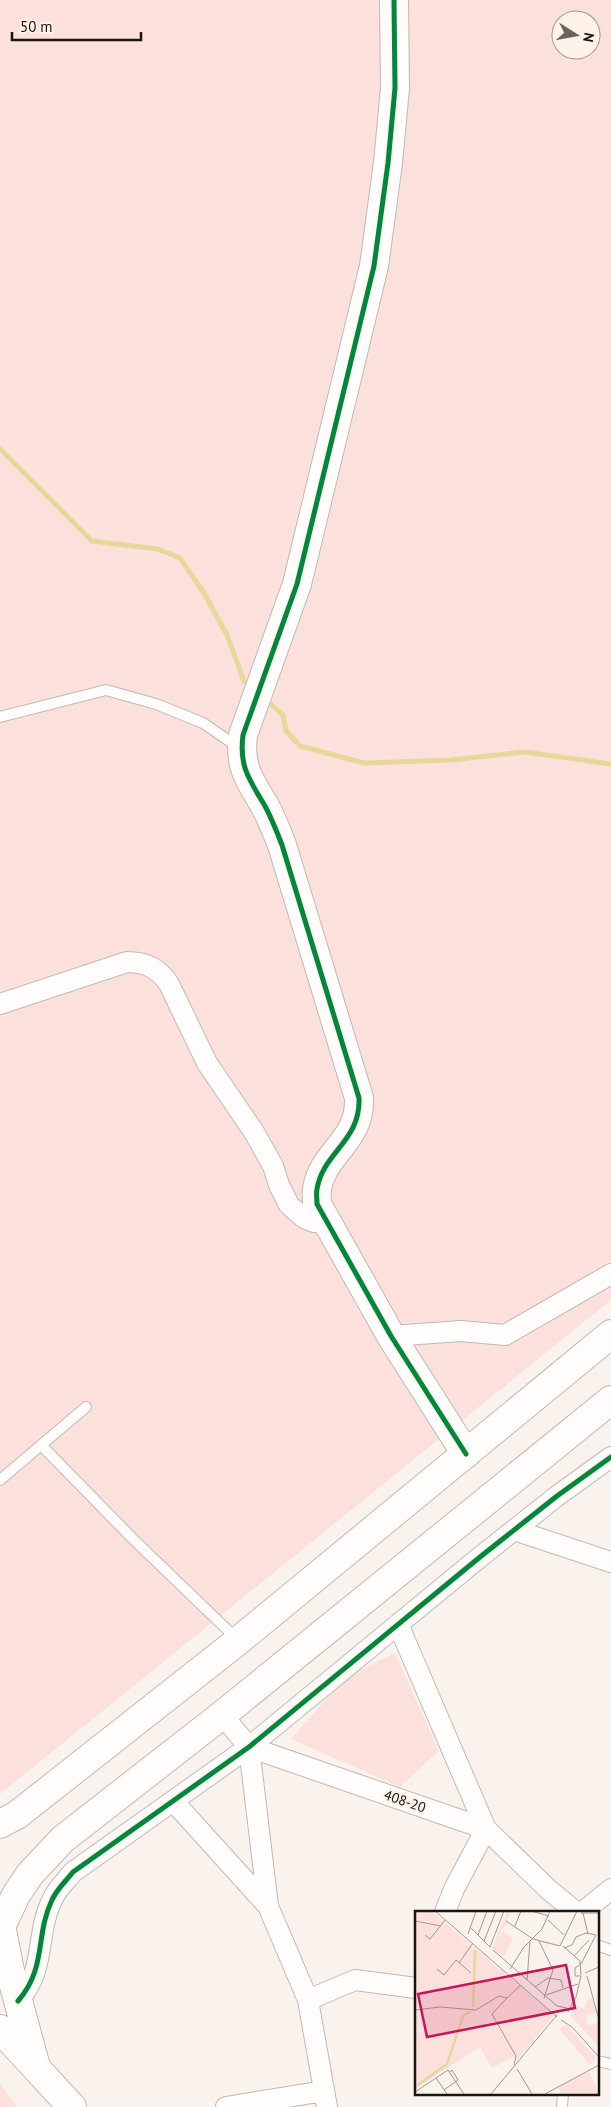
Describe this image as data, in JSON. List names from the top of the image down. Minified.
{"streets":{"street":["408-20"]},"scale_bar":"50 m","north":"right"}
